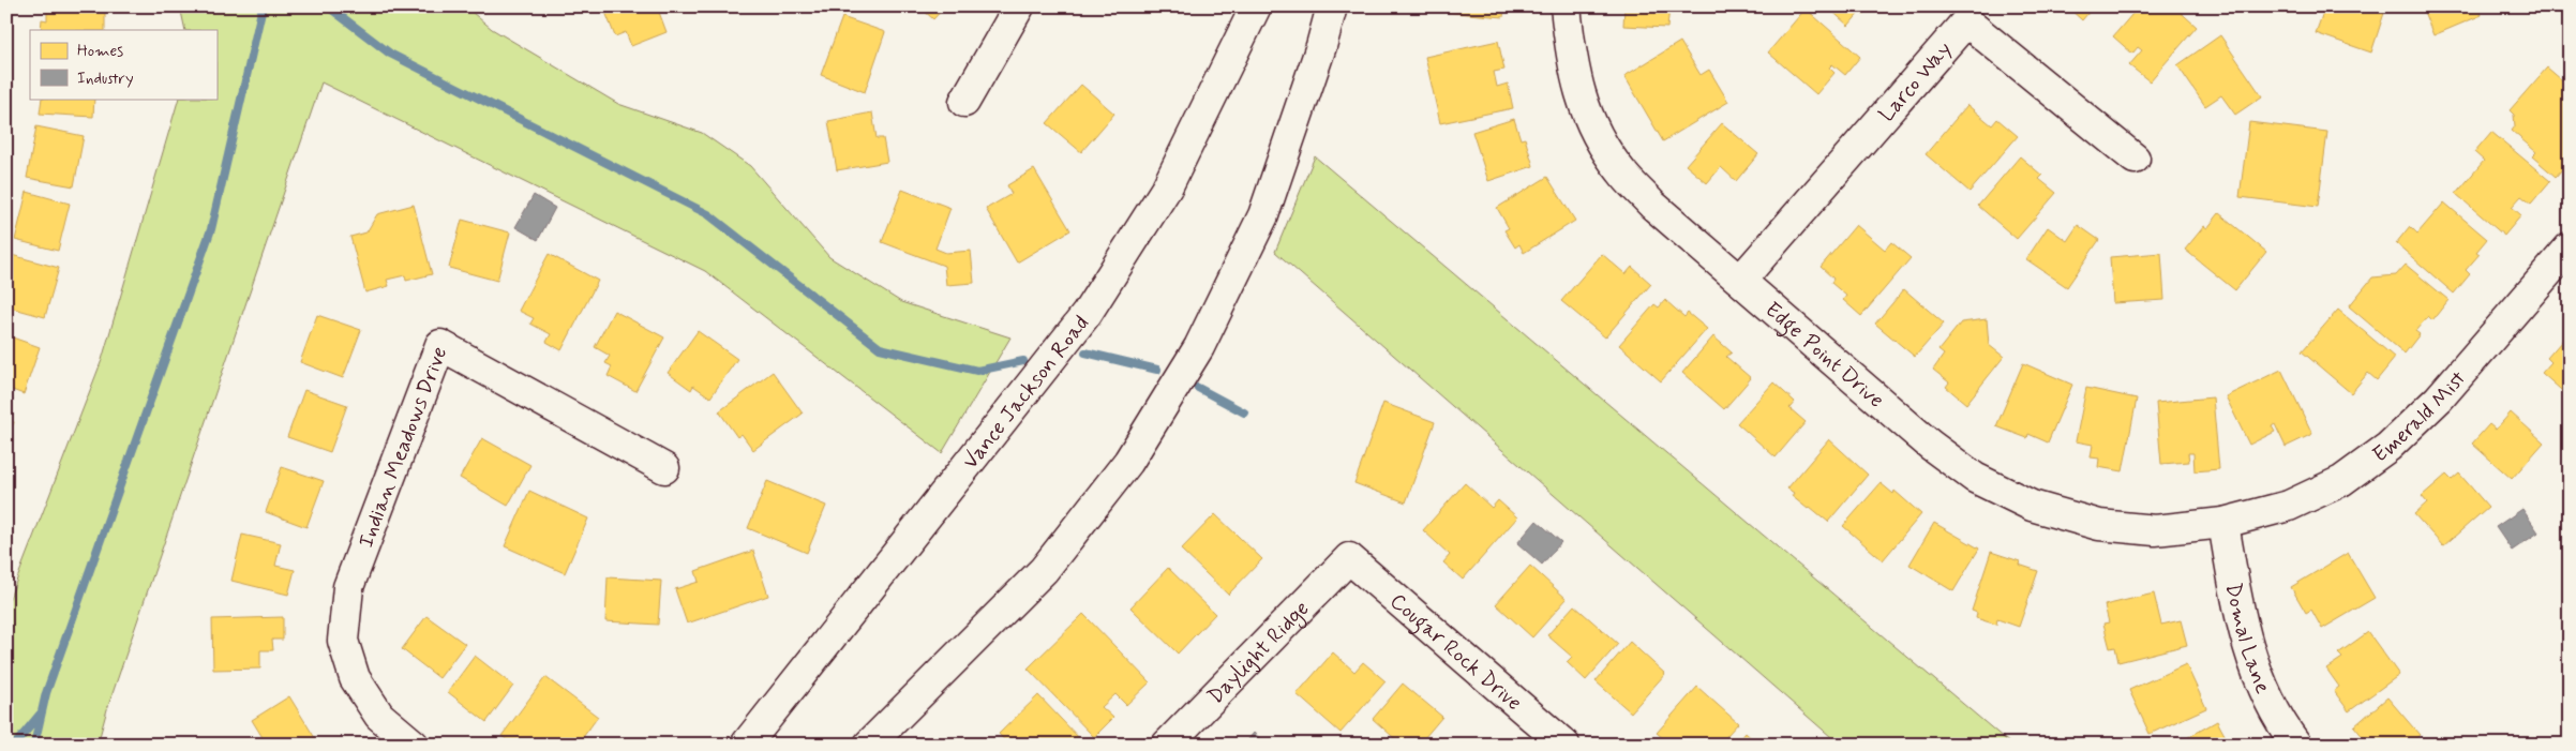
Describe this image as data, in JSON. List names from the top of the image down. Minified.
{"streets":{"street":["Larco Way","Edge Point Drive","Vance Jackson Road","Emerald Mist","Indian Meadows Drive","Domal Lane","Daylight Ridge","Cougar Rock Drive"]},"crossings":[["Larco Way","Edge Point Drive"],["Edge Point Drive","Emerald Mist"],["Edge Point Drive","Domal Lane"],["Emerald Mist","Domal Lane"],["Daylight Ridge","Cougar Rock Drive"]],"legend":["Homes","Industry"]}
